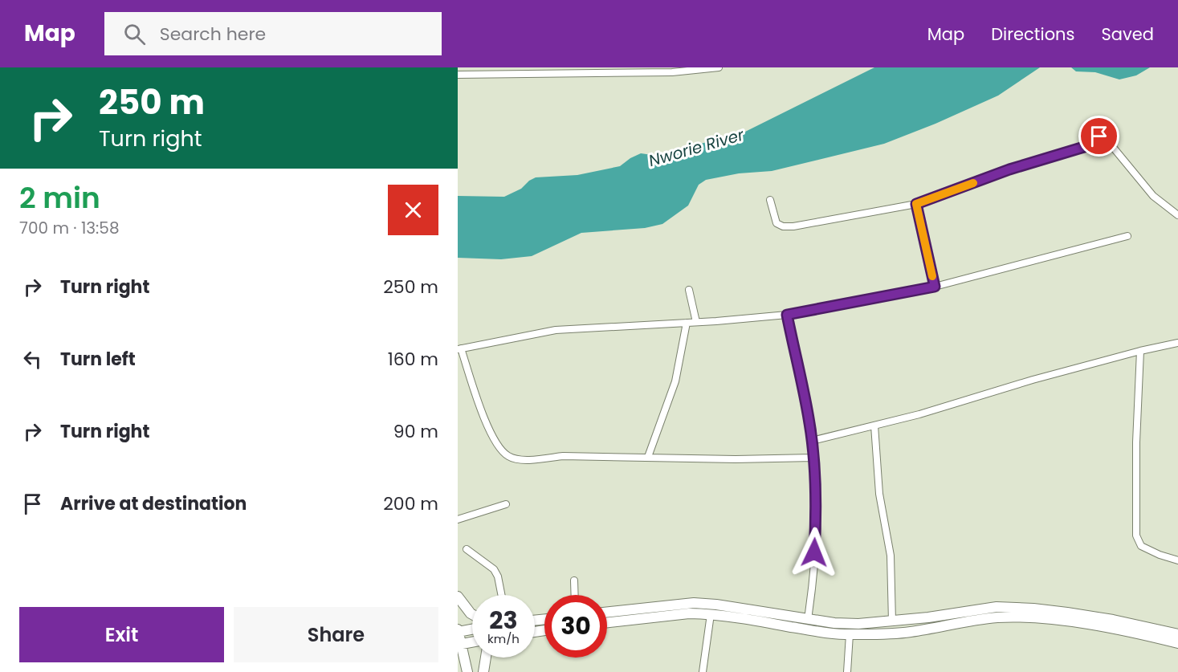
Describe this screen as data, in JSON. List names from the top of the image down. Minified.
{"water":["Nworie River"],"page":{"header":"Map","search":"Search here","nav":["Map","Directions","Saved"],"turn":["250 m","Turn right"],"heading":["2 min","700 m · 13:58"],"list":[{"name":"Turn right","value":"250 m"},{"name":"Turn left","value":"160 m"},{"name":"Turn right","value":"90 m"},{"name":"Arrive at destination","value":"200 m"}],"speed":"23 km/h","limit":"30","buttons":["Exit","Share"]}}
